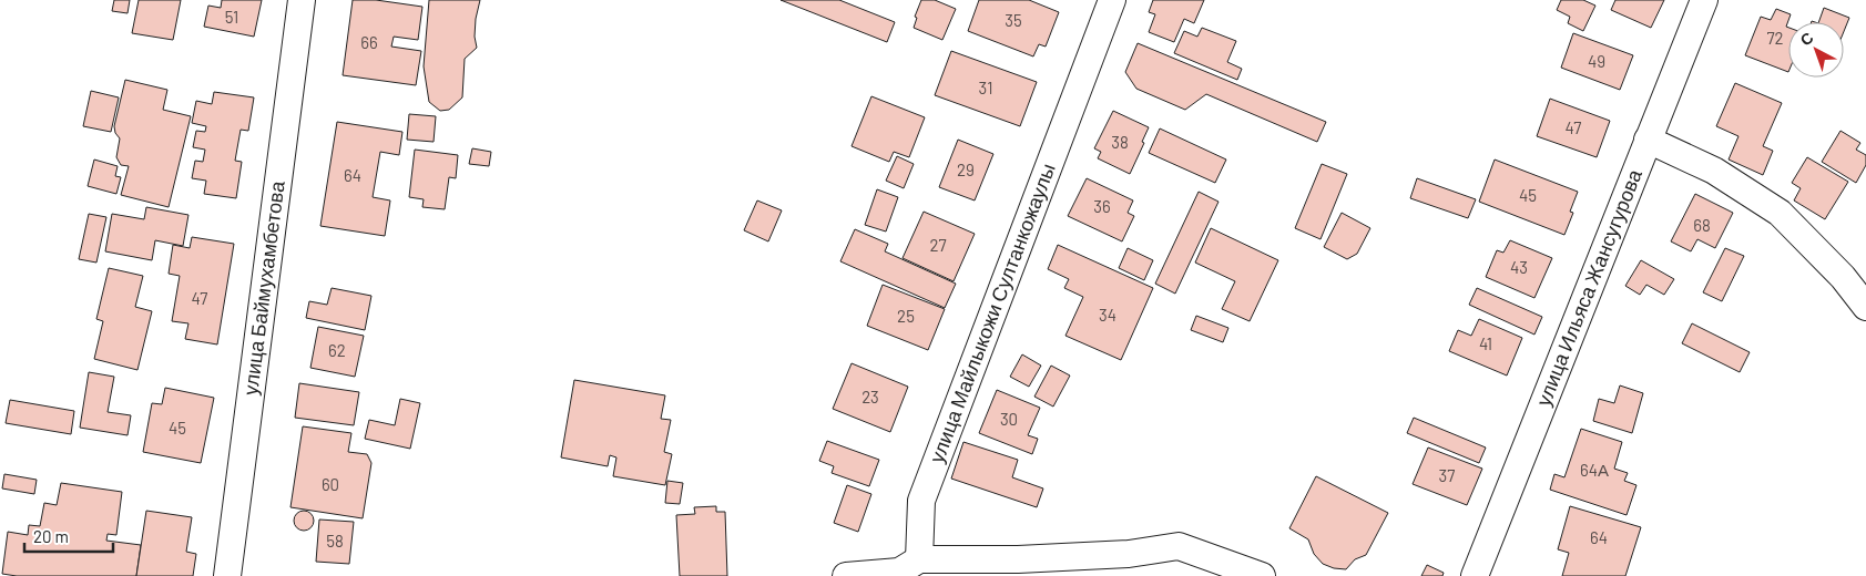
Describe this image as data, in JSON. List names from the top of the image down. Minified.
{"streets":{"street":["улица Баймухамбетова","улица Ильяса Жансугурова","улица Майлыкожи Султанкожаулы"]},"house_numbers":["51","35","72","66","49","31","47","38","29","64","45","36","68","27","43","47","34","25","41","62","23","30","45","64А","37","60","64","58"],"scale_bar":"20 m","north":"top left"}
